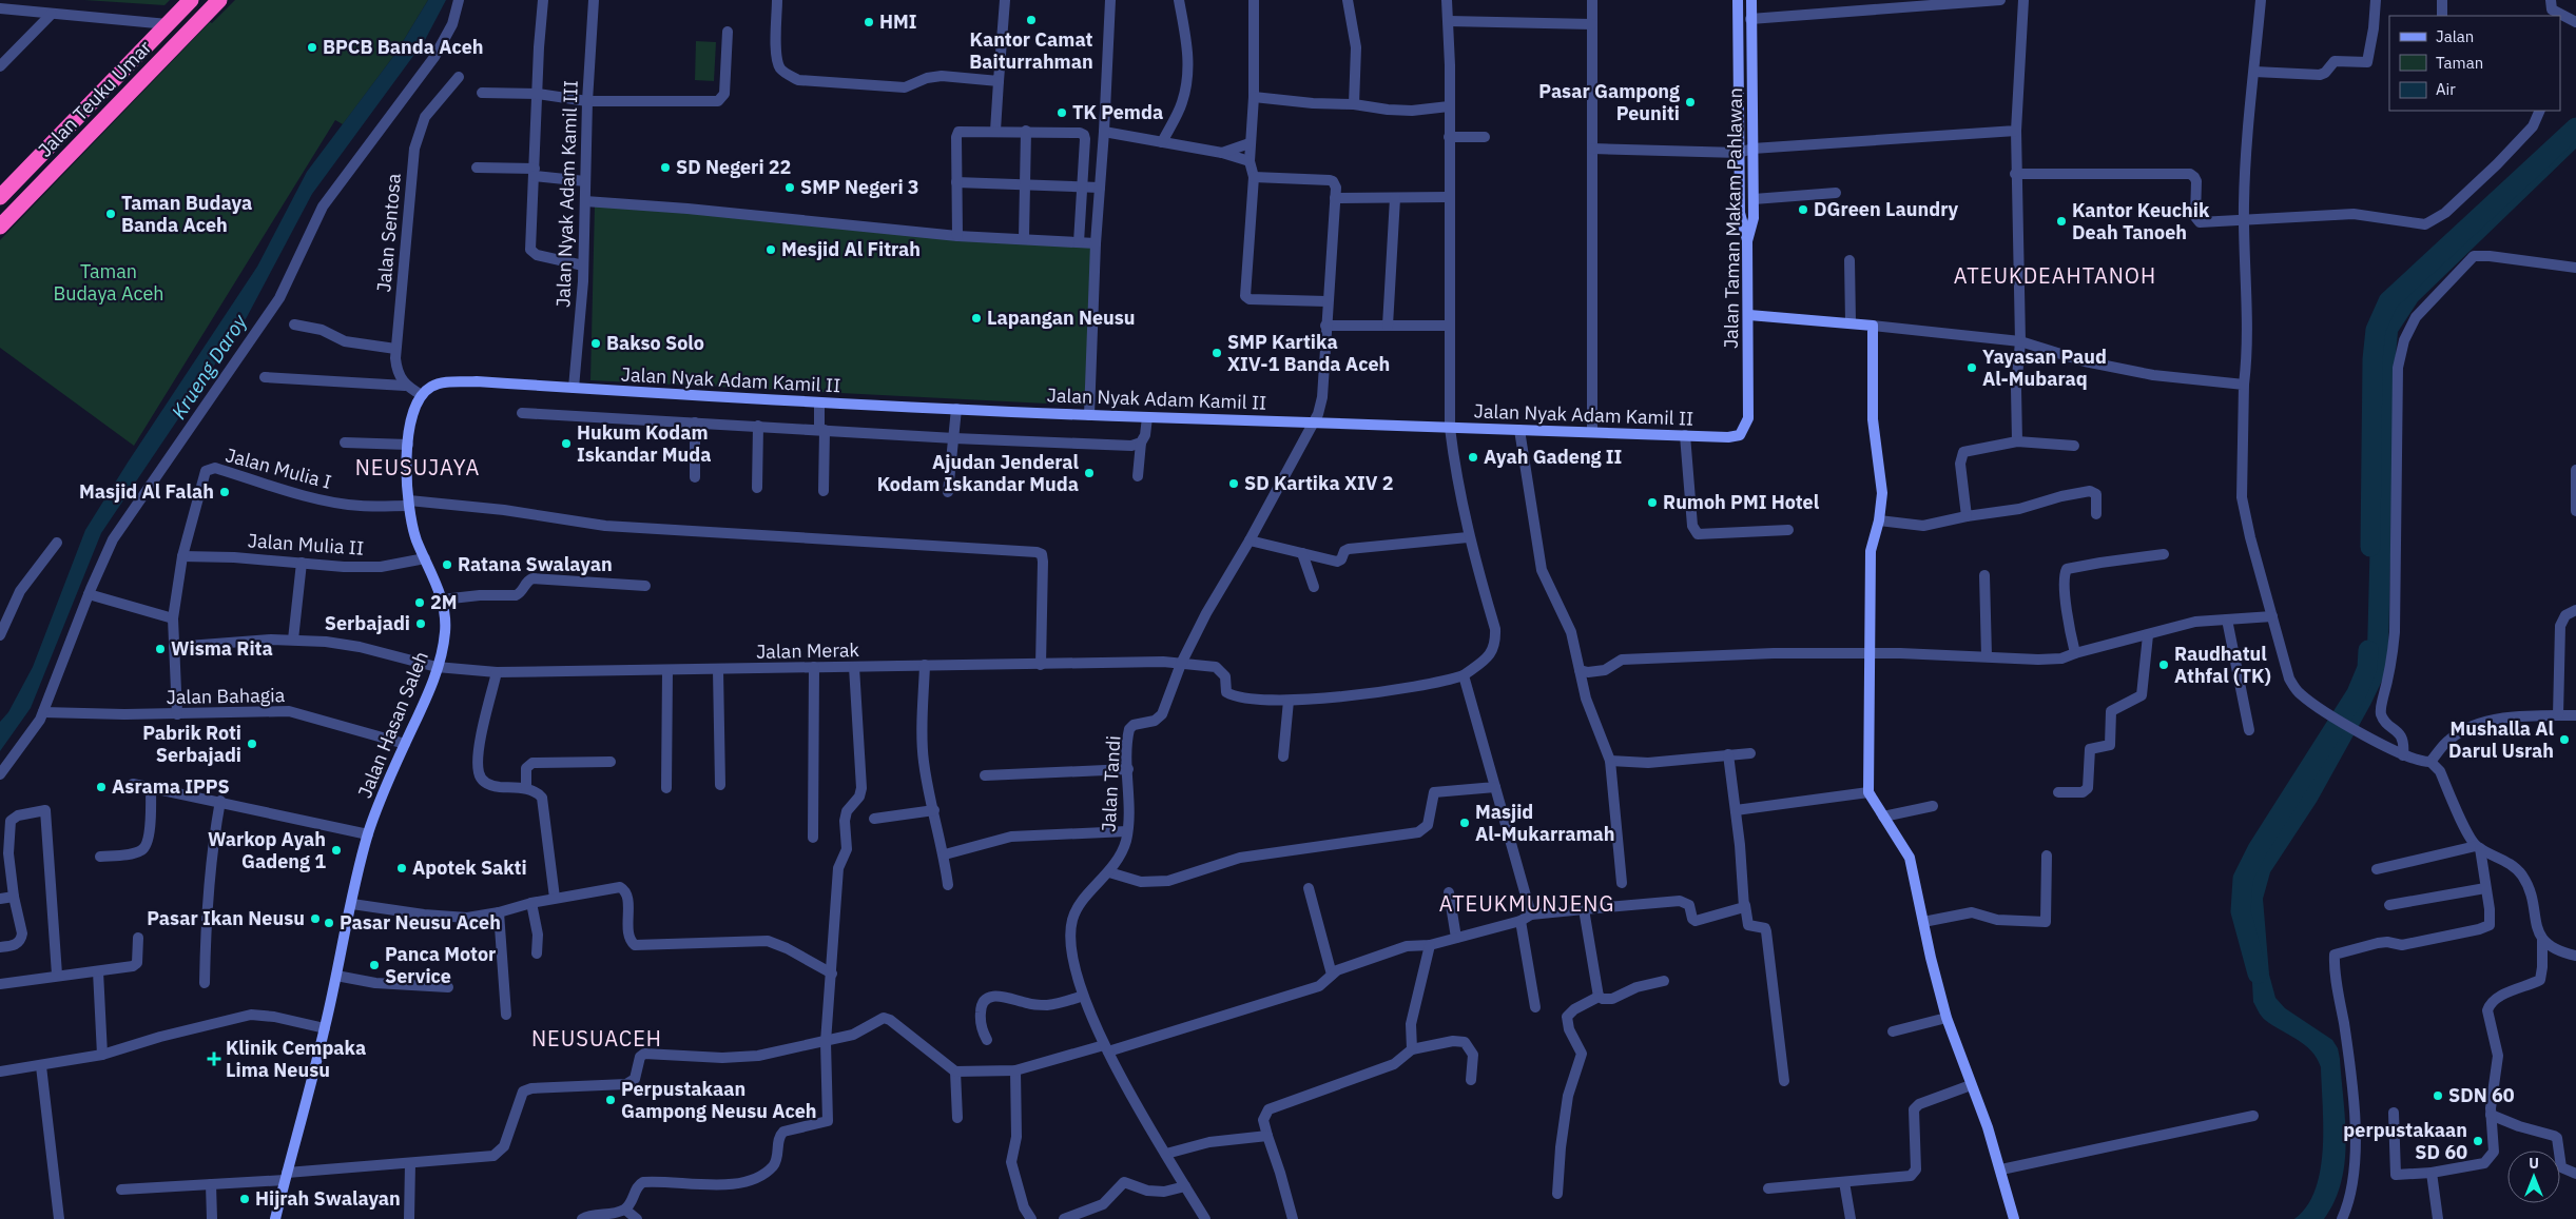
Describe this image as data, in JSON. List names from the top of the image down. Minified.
{"streets":{"highway":["Jalan Teuku Umar"],"street":["Jalan Nyak Adam Kamil III","Jalan Taman Makam Pahlawan","Jalan Sentosa","Jalan Nyak Adam Kamil II","Jalan Mulia I","Jalan Mulia II","Jalan Merak","Jalan Bahagia","Jalan Hasan Saleh","Jalan Tandi"]},"crossings":[["Jalan Nyak Adam Kamil III","Jalan Nyak Adam Kamil II"],["Jalan Taman Makam Pahlawan","Jalan Nyak Adam Kamil II"],["Jalan Nyak Adam Kamil II","Jalan Tandi"],["Jalan Mulia I","Jalan Mulia II"],["Jalan Mulia I","Jalan Merak"],["Jalan Mulia I","Jalan Hasan Saleh"],["Jalan Mulia II","Jalan Hasan Saleh"],["Jalan Merak","Jalan Hasan Saleh"],["Jalan Merak","Jalan Tandi"],["Jalan Bahagia","Jalan Hasan Saleh"]],"districts":["ATEUKDEAHTANOH","NEUSUJAYA","ATEUKMUNJENG","NEUSUACEH"],"water":["Krueng Daroy"],"parks":["Taman Budaya Aceh"],"places":{"other":["Kantor Camat Baiturrahman","HMI","BPCB Banda Aceh","Pasar Gampong Peuniti","TK Pemda","SD Negeri 22","SMP Negeri 3","DGreen Laundry","Taman Budaya Banda Aceh","Kantor Keuchik Deah Tanoeh","Mesjid Al Fitrah","Lapangan Neusu","Bakso Solo","SMP Kartika XIV-1 Banda Aceh","Yayasan Paud Al-Mubaraq","Hukum Kodam Iskandar Muda","Ayah Gadeng II","Ajudan Jenderal Kodam Iskandar Muda","SD Kartika XIV 2","Masjid Al Falah","Rumoh PMI Hotel","Ratana Swalayan","2M","Serbajadi","Wisma Rita","Raudhatul Athfal (TK)","Mushalla Al Darul Usrah","Pabrik Roti Serbajadi","Asrama IPPS","Masjid Al-Mukarramah","Warkop Ayah Gadeng 1","Apotek Sakti","Pasar Ikan Neusu","Pasar Neusu Aceh","Panca Motor Service","SDN 60","Perpustakaan Gampong Neusu Aceh","perpustakaan SD 60","Hijrah Swalayan"],"health":["Klinik Cempaka Lima Neusu"]},"legend":["Jalan","Taman","Air"],"north":"top"}
